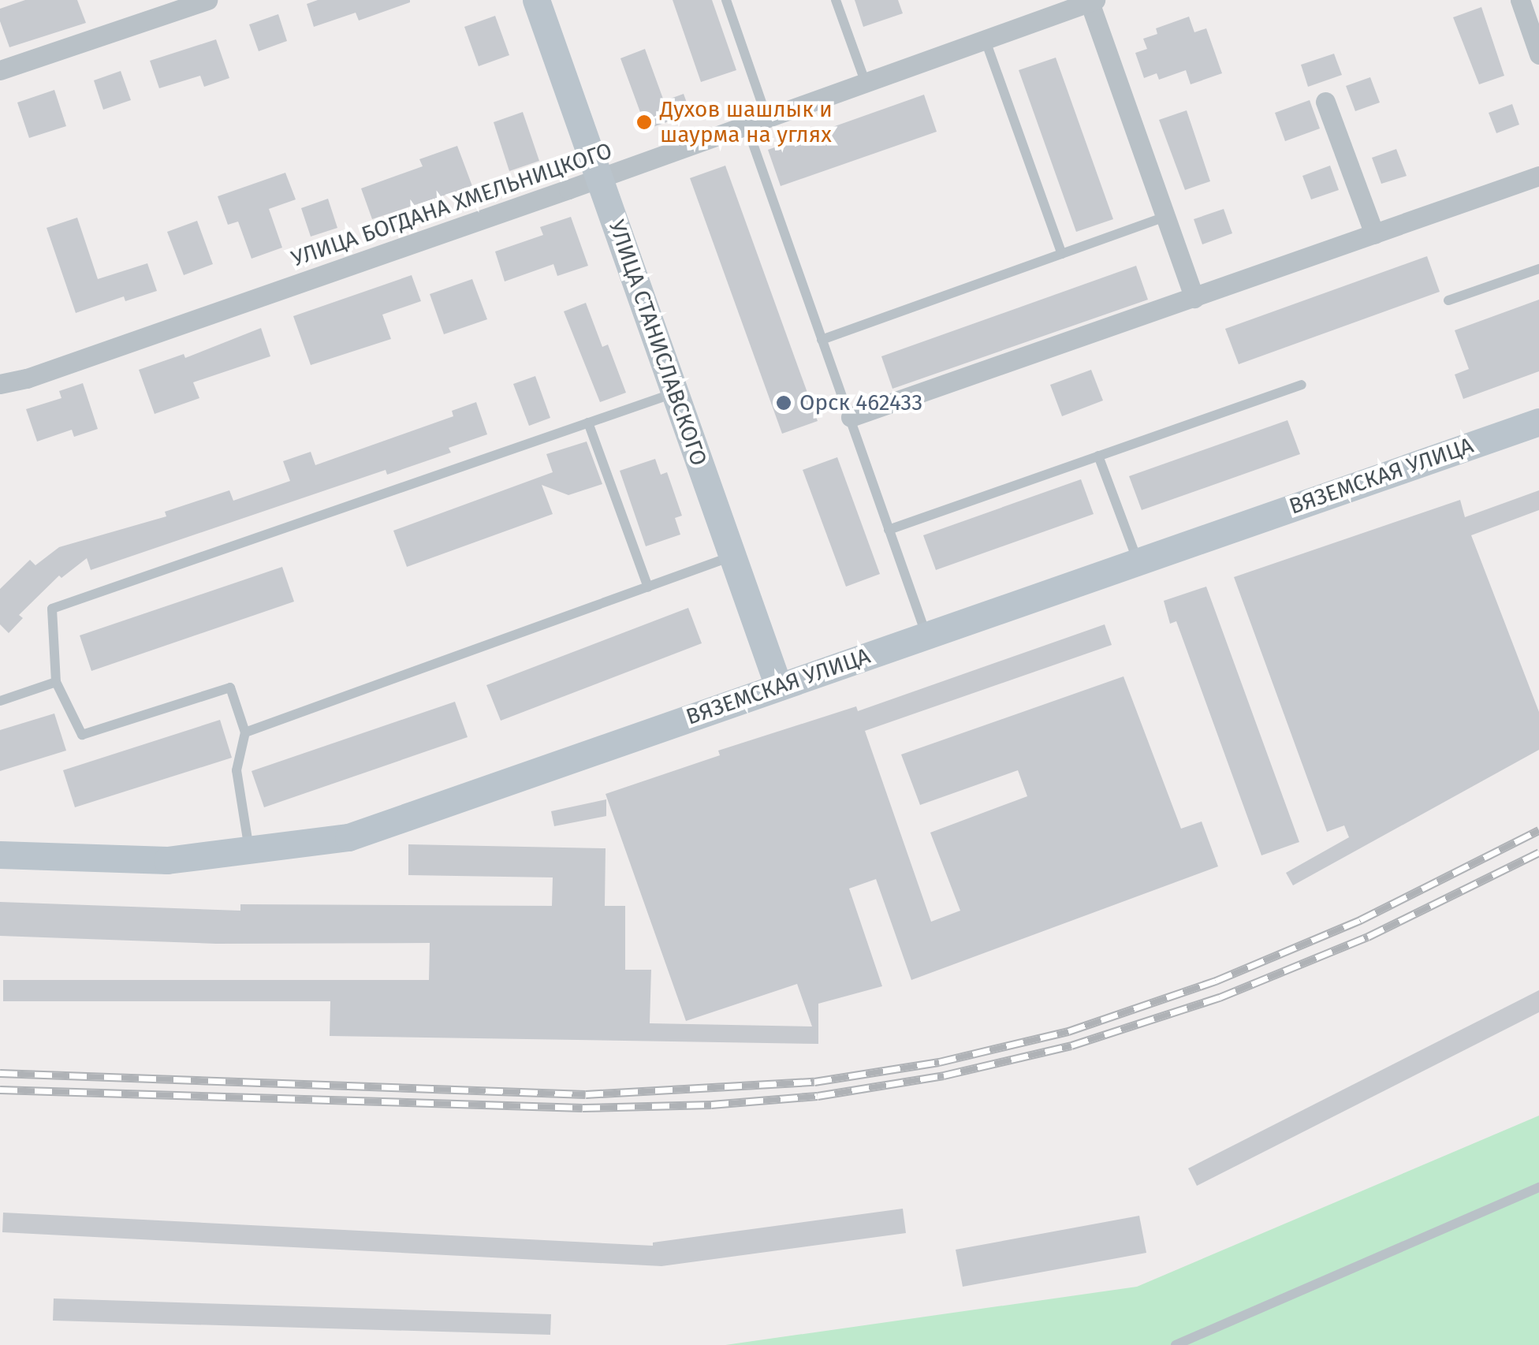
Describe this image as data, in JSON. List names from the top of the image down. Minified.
{"streets":{"main road":["УЛИЦА СТАНИСЛАВСКОГО","ВЯЗЕМСКАЯ УЛИЦА"],"street":["УЛИЦА БОГДАНА ХМЕЛЬНИЦКОГО"]},"crossings":[["УЛИЦА БОГДАНА ХМЕЛЬНИЦКОГО","УЛИЦА СТАНИСЛАВСКОГО"],["УЛИЦА СТАНИСЛАВСКОГО","ВЯЗЕМСКАЯ УЛИЦА"]],"places":["Духов шашлык и шаурма на углях","Орск 462433"]}
